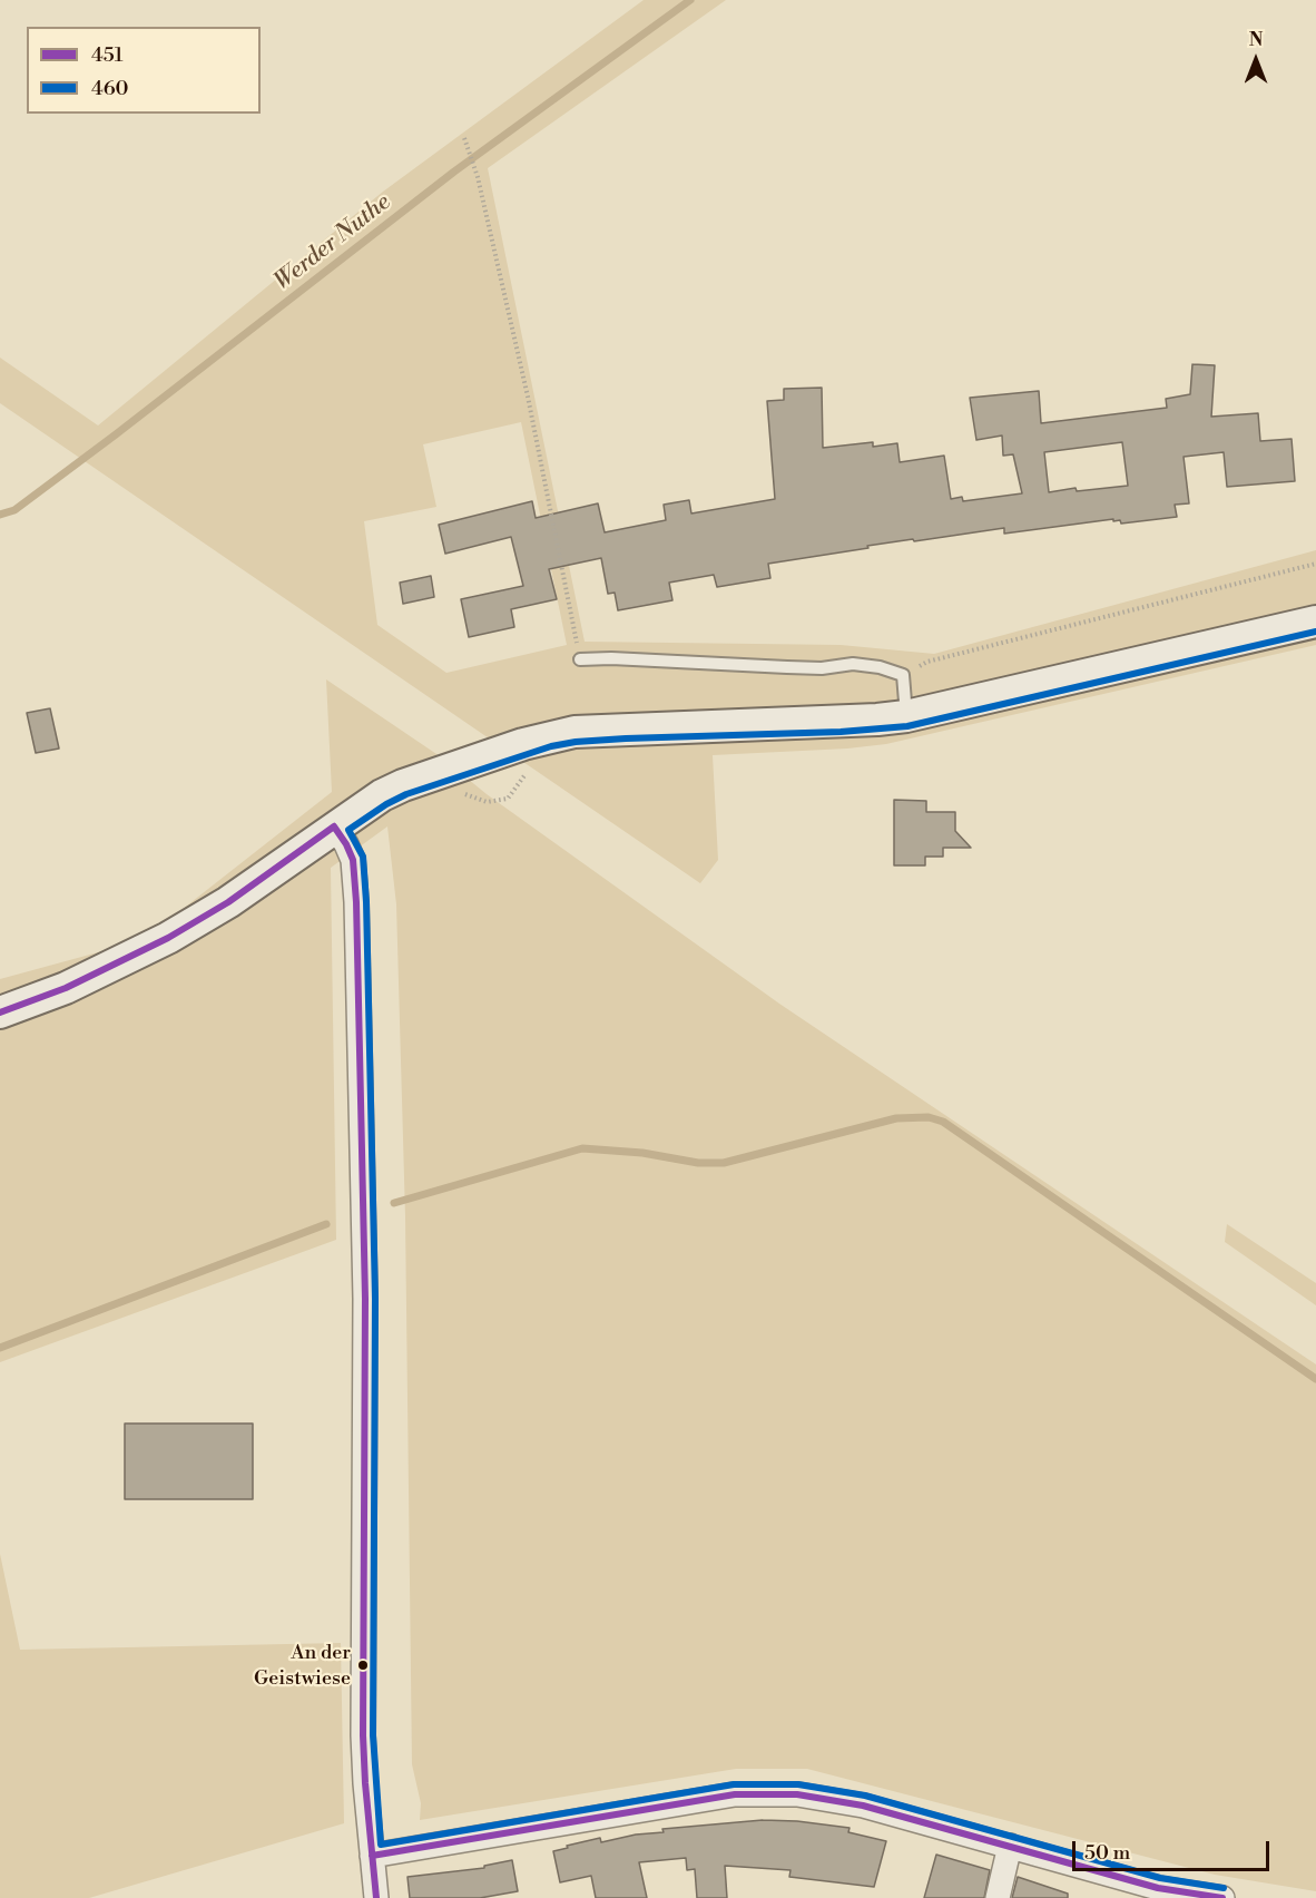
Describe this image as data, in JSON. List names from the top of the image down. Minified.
{"water":["Werder Nuthe"],"places":["An der Geistwiese"],"lines":["transit line 460","transit line 451"],"legend":["451","460"],"scale_bar":"50 m","north":"top"}
